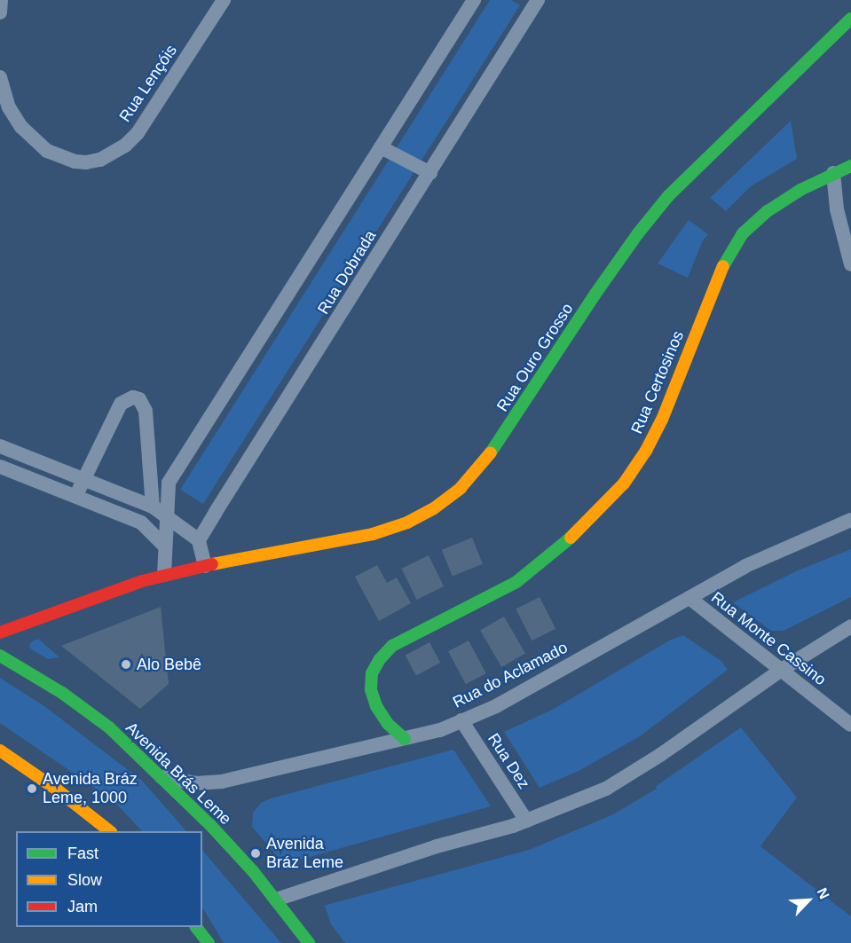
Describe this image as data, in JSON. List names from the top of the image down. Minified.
{"streets":{"street":["Rua Lençóis","Rua Dobrada","Rua Ouro Grosso","Rua Certosinos","Rua Monte Cassino","Rua do Aclamado","Rua Dez","Avenida Brás Leme"]},"crossings":[["Rua Certosinos","Rua do Aclamado"],["Rua Monte Cassino","Rua do Aclamado"],["Rua do Aclamado","Rua Dez"],["Rua do Aclamado","Avenida Brás Leme"]],"places":["Alo Bebê","Avenida Bráz Leme, 1000","Avenida Bráz Leme"],"legend":["Fast","Slow","Jam"],"north":"top right"}
